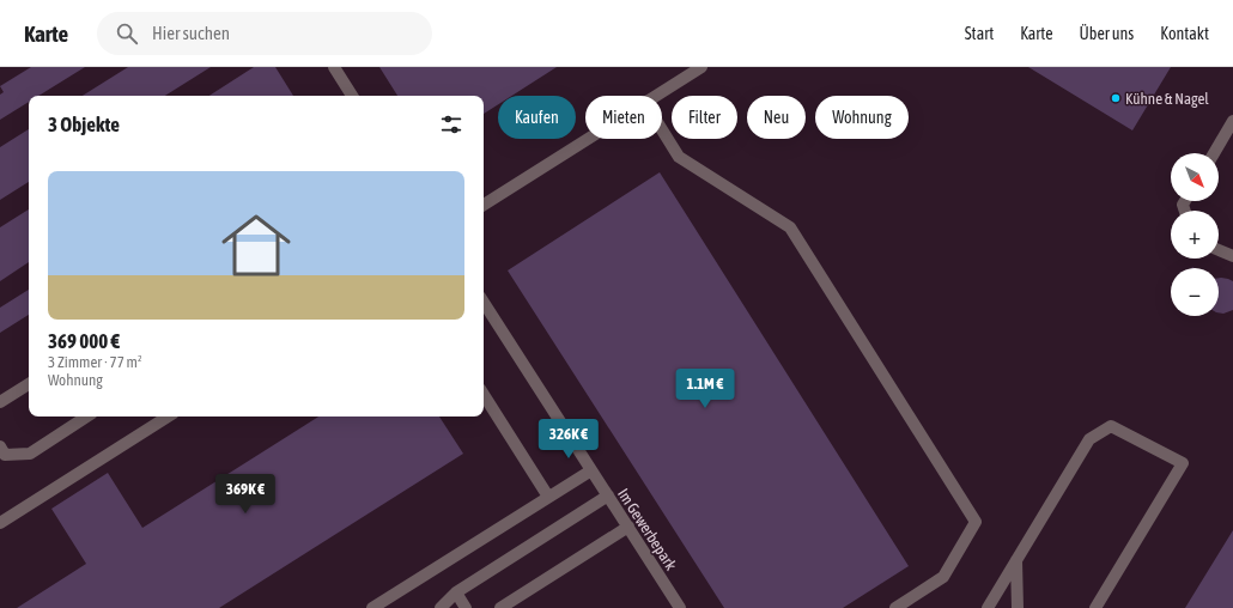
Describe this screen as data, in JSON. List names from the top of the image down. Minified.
{"streets":{"street":["Im Gewerbepark"]},"places":["Kühne & Nagel"],"north":"bottom right","page":{"header":"Karte","search":"Hier suchen","nav":["Start","Karte","Über uns","Kontakt"],"chip":["Kaufen","Mieten","Filter","Neu","Wohnung"],"heading":"3 Objekte","map_buttons":["+","−"],"list":[{"name":"369 000 €","note":"3 Zimmer · 77 m² · Wohnung"}],"price":["1.1M €","326K €","369K €"]}}
